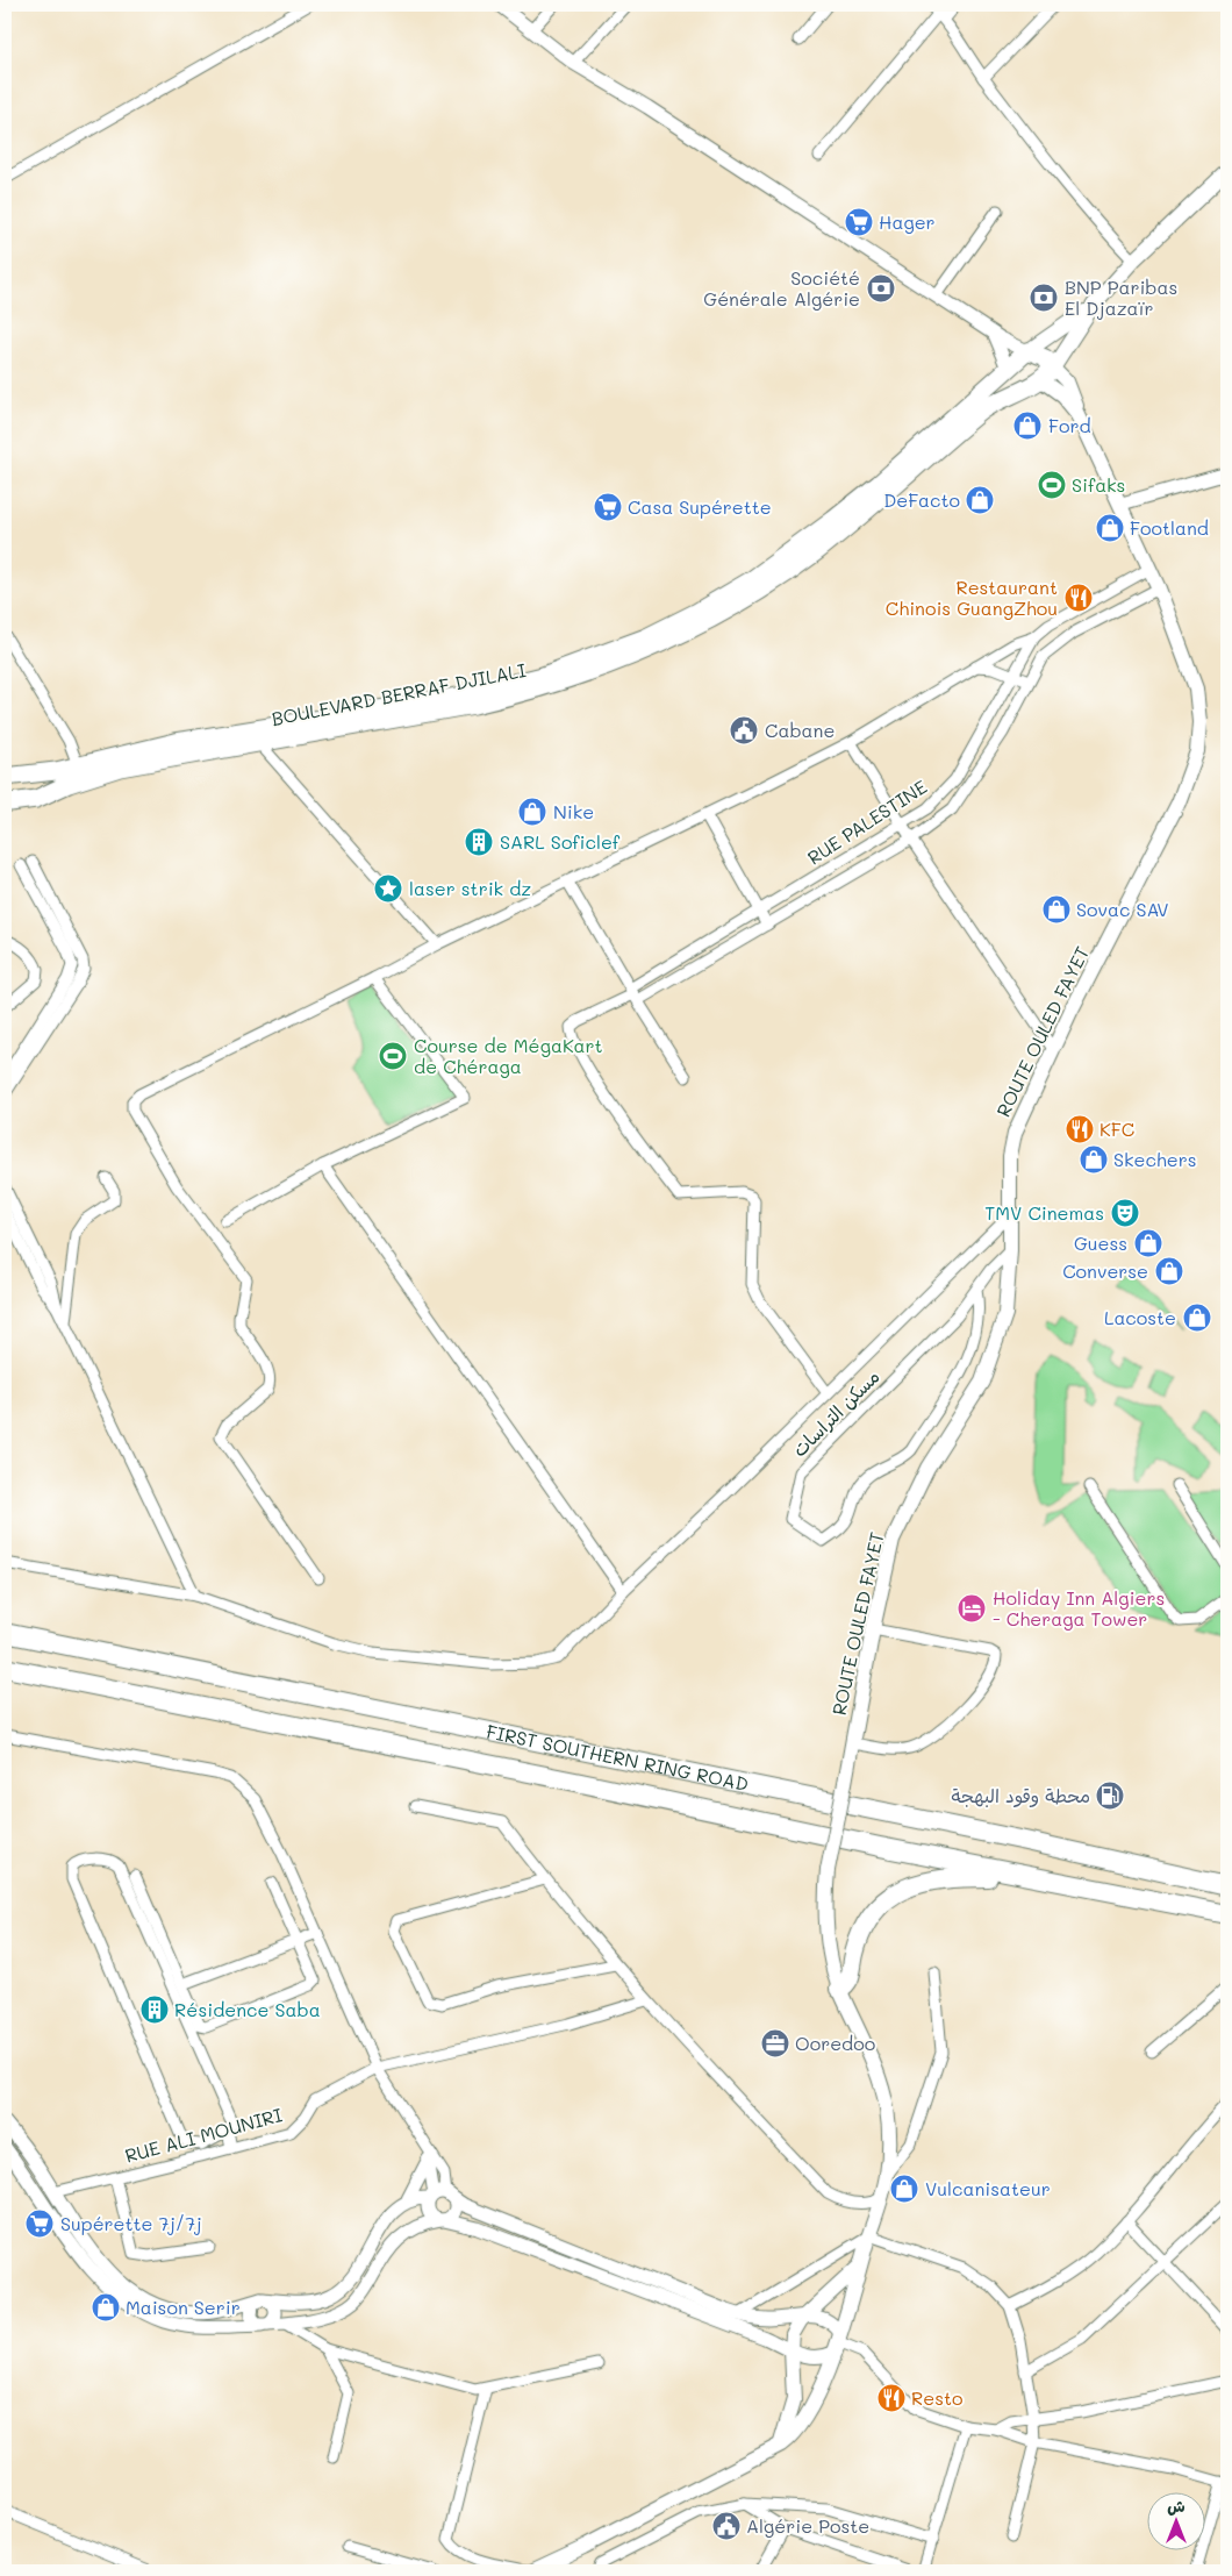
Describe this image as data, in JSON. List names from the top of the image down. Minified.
{"streets":{"highway":["BOULEVARD BERRAF DJILALI","FIRST SOUTHERN RING ROAD"],"main road":["ROUTE OULED FAYET"],"street":["RUE PALESTINE","مسكن التراسات","RUE ALI MOUNIRI"]},"crossings":[["BOULEVARD BERRAF DJILALI","ROUTE OULED FAYET"],["RUE PALESTINE","ROUTE OULED FAYET"],["ROUTE OULED FAYET","مسكن التراسات"]],"places":{"supermarket":["Hager","Casa Supérette","Supérette 7j/7j"],"bank":["Société Générale Algérie","BNP Paribas El Djazaïr"],"shop":["Ford","DeFacto","Footland","Nike","Sovac SAV","Skechers","Guess","Converse","Lacoste","Vulcanisateur","Maison Serir"],"sports":["Sifaks","Course de MégaKart de Chéraga"],"restaurant":["Restaurant Chinois GuangZhou","KFC","Resto"],"public building":["Cabane","Algérie Poste"],"building":["SARL Soficlef","Résidence Saba"],"place":["laser strik dz"],"theatre":["TMV Cinemas"],"hotel":["Holiday Inn Algiers - Cheraga Tower"],"fuel station":["محطة وقود البهجة"],"office":["Ooredoo"]},"north":"top"}
